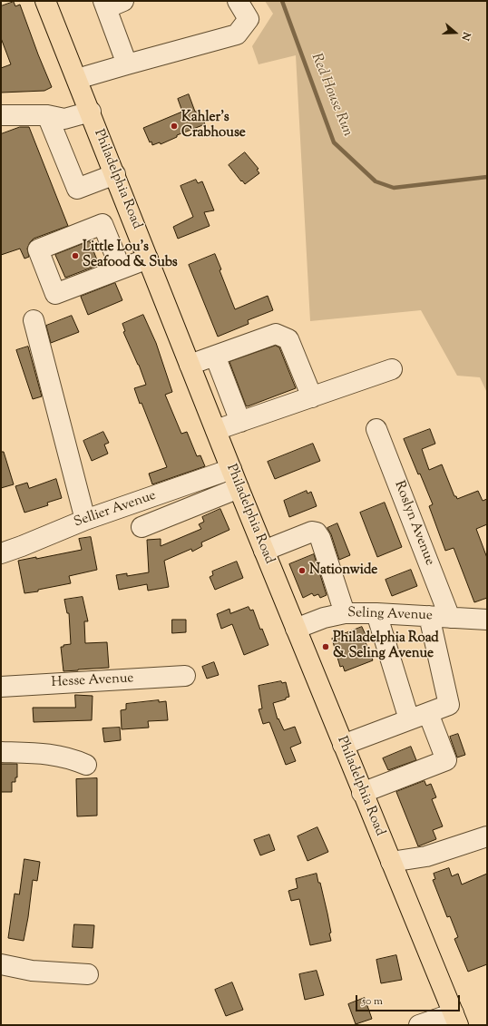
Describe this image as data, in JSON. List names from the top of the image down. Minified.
{"streets":{"main road":["Philadelphia Road"],"street":["Sellier Avenue","Roslyn Avenue","Seling Avenue","Hesse Avenue"]},"crossings":[["Philadelphia Road","Sellier Avenue"],["Philadelphia Road","Seling Avenue"],["Roslyn Avenue","Seling Avenue"]],"water":["Red House Run"],"places":["Kahler’s Crabhouse","Little Lou’s Seafood & Subs","Nationwide","Philadelphia Road & Seling Avenue"],"scale_bar":"50 m","north":"right"}
